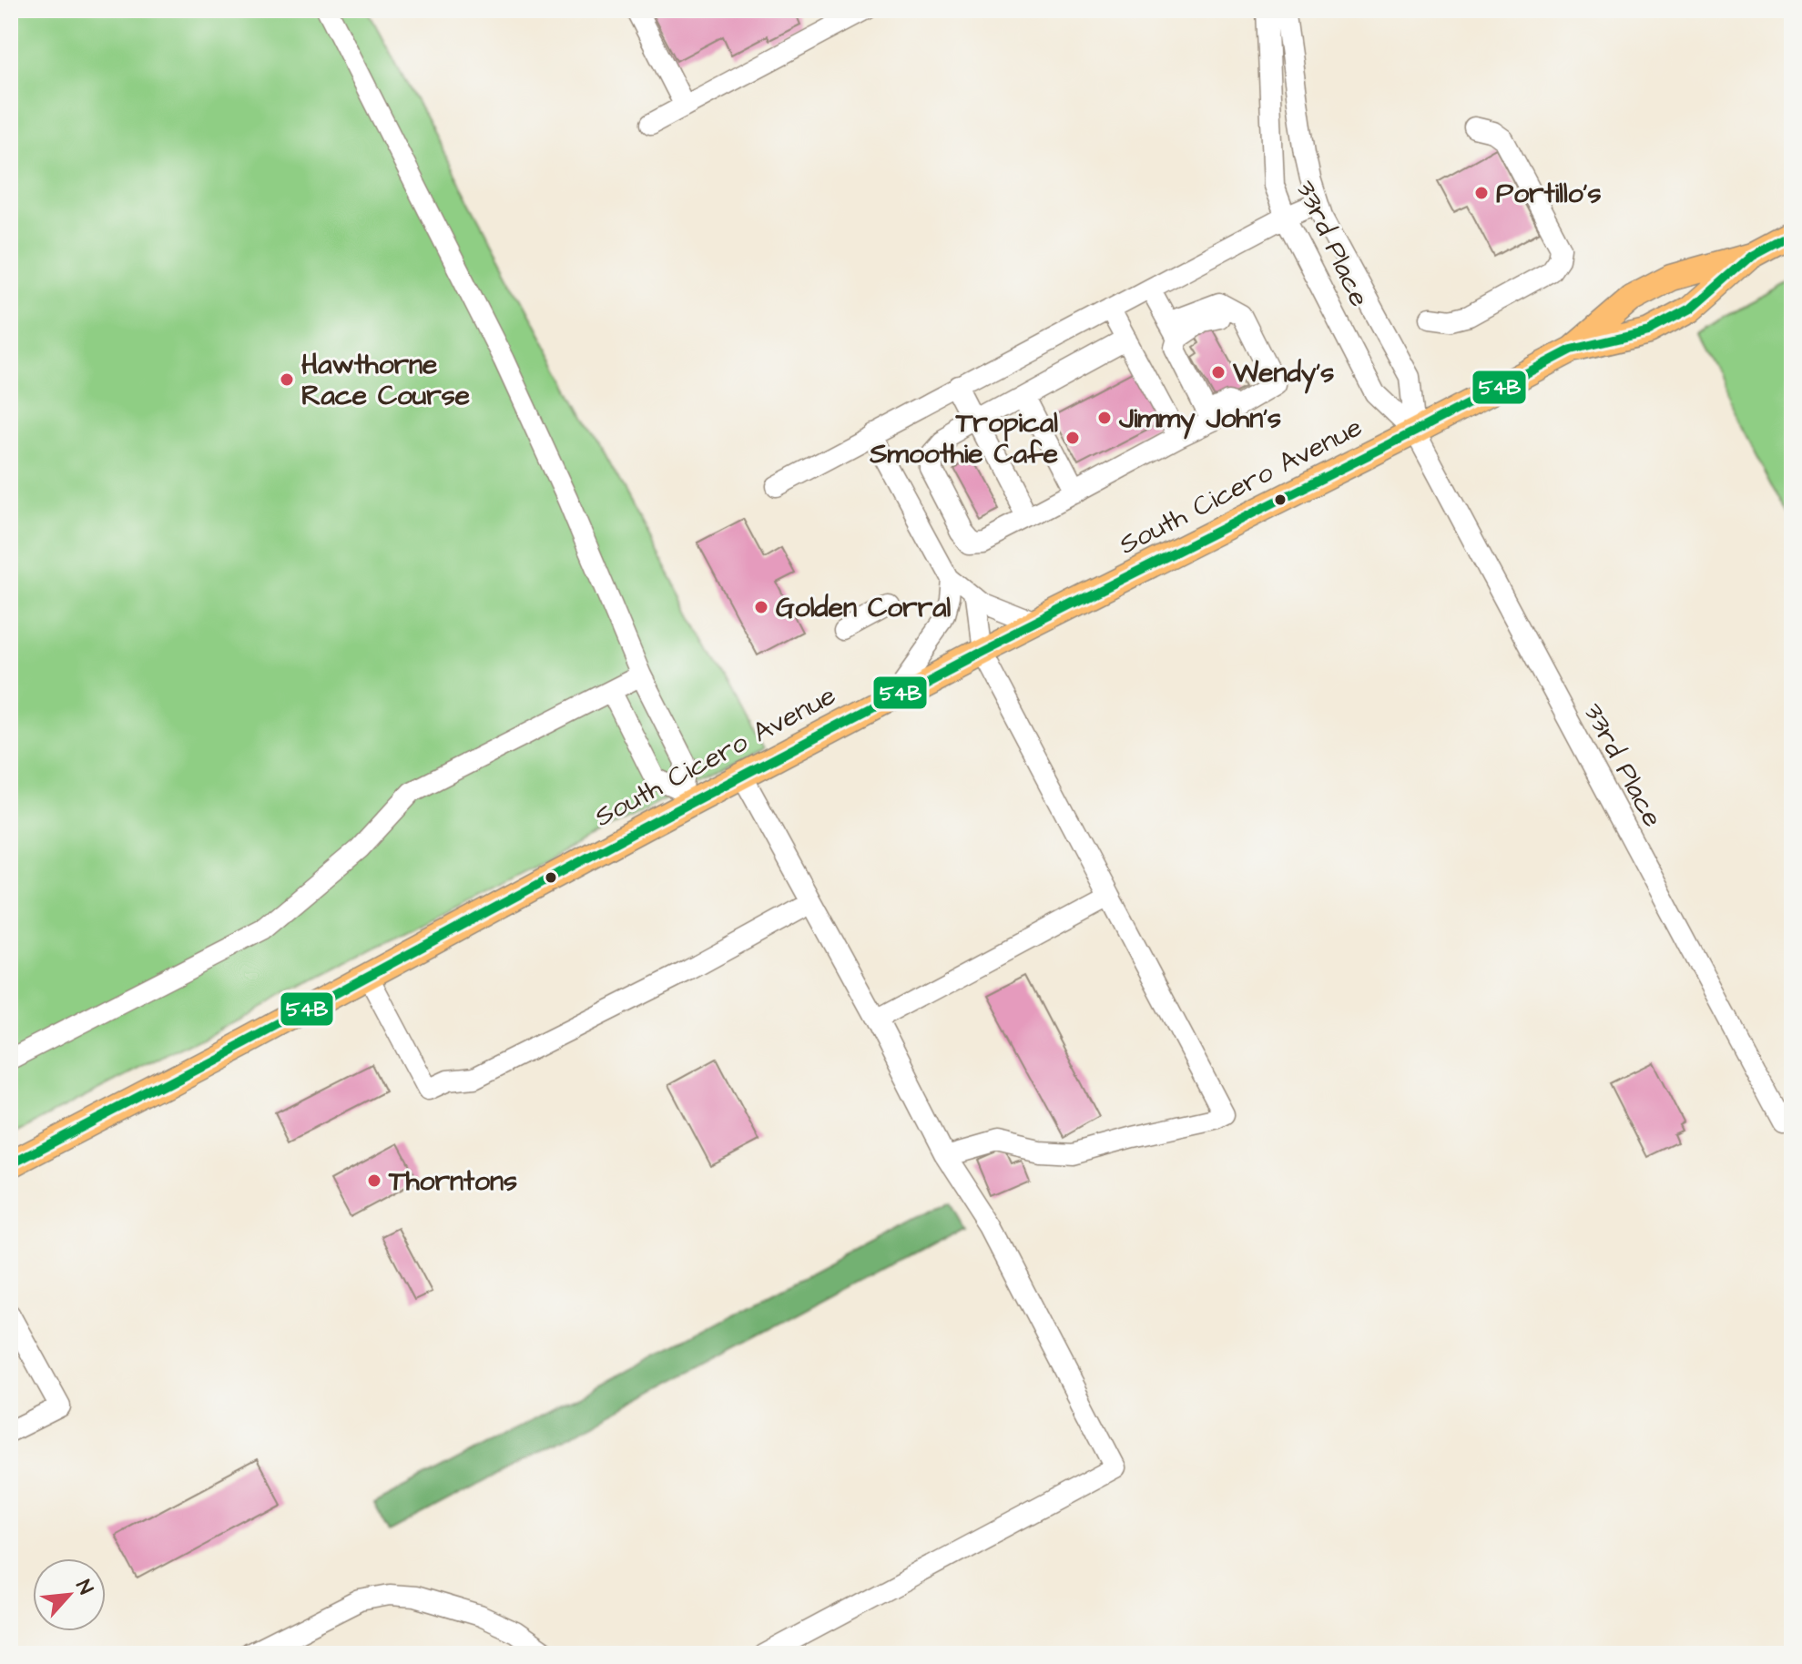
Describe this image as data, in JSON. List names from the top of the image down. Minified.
{"streets":{"main road":["South Cicero Avenue"],"lane":["33rd Place"]},"crossings":[["33rd Place","South Cicero Avenue"]],"places":["Portillo's","Wendy's","Hawthorne Race Course","Jimmy John's","Tropical Smoothie Cafe","Golden Corral","Thorntons"],"lines":["transit line 54B"],"north":"top right"}
